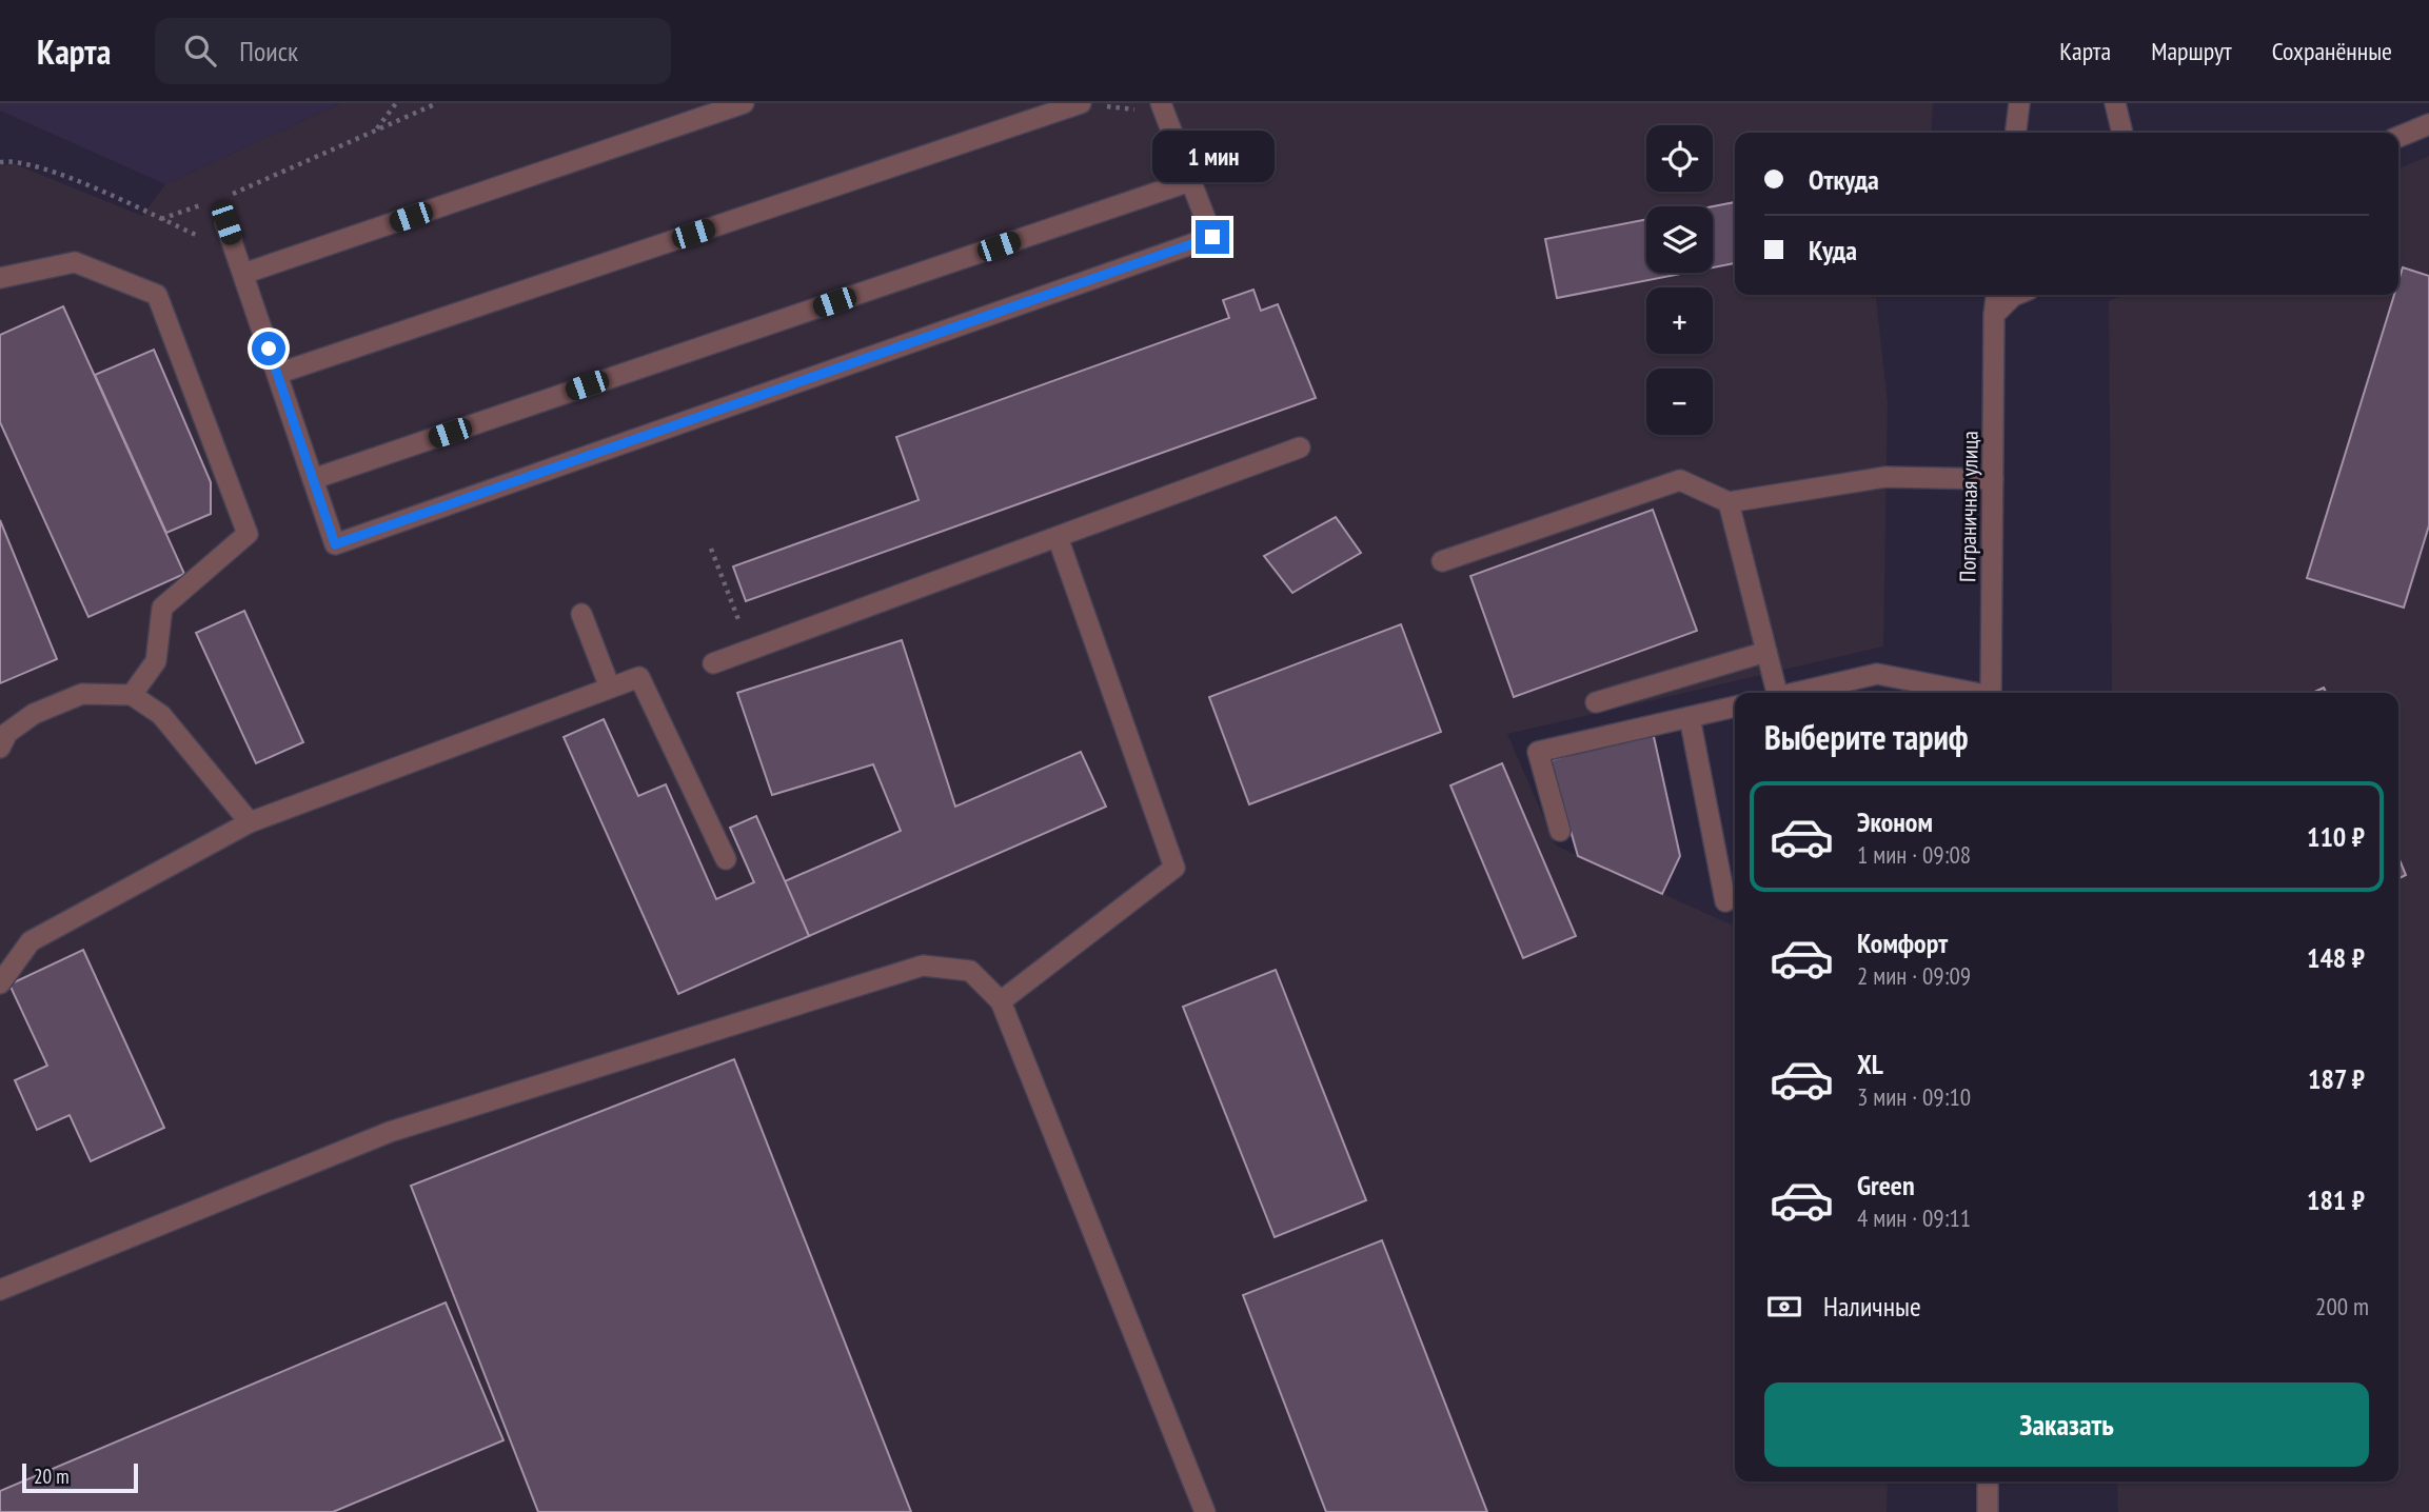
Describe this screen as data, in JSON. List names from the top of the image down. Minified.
{"streets":{"street":["Пограничная улица"]},"scale_bar":"20 m","page":{"header":"Карта","search":"Поиск","nav":["Карта","Маршрут","Сохранённые"],"map_buttons":["+","−"],"bubble":"1 мин","banner":["Откуда","Куда"],"heading":"Выберите тариф","list":[{"name":"Эконом","note":"1 мин · 09:08","value":"110 ₽"},{"name":"Комфорт","note":"2 мин · 09:09","value":"148 ₽"},{"name":"XL","note":"3 мин · 09:10","value":"187 ₽"},{"name":"Green","note":"4 мин · 09:11","value":"181 ₽"}],"pay":["Наличные","200 m"],"buttons":"Заказать","scale":"20 m"}}
